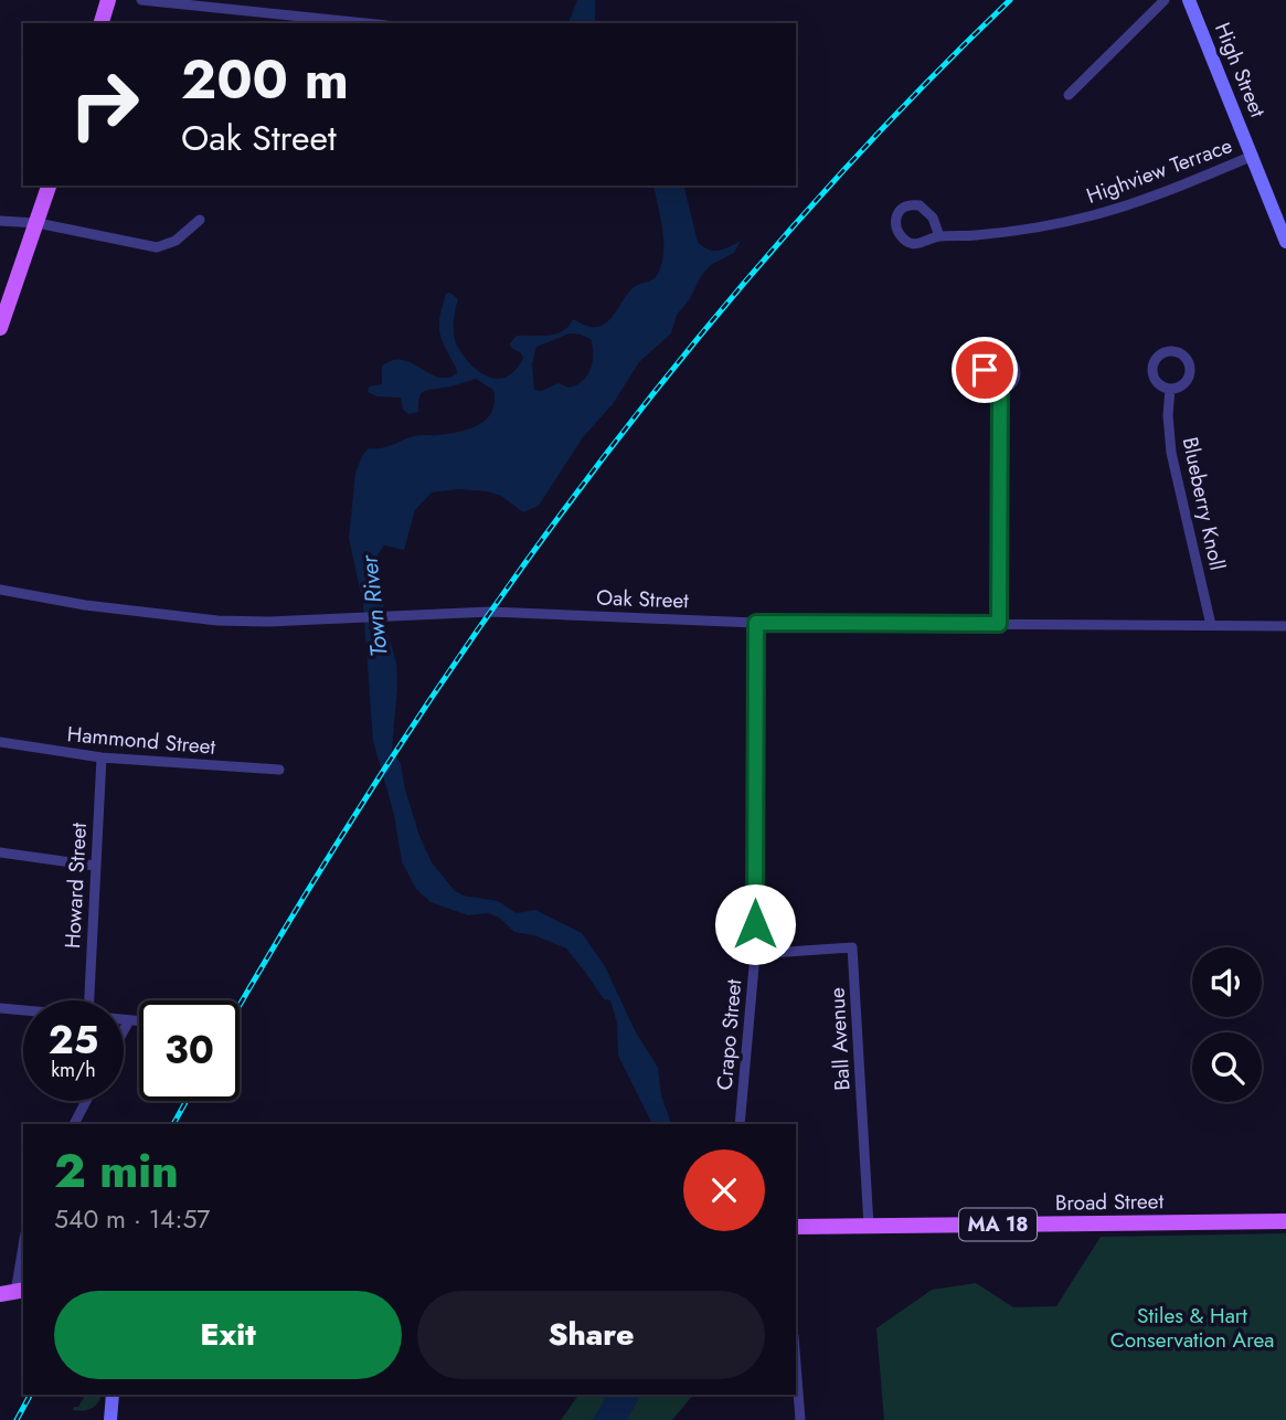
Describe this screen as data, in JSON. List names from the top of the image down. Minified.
{"streets":{"main road":["Broad Street","MA 18"],"street":["High Street","Highview Terrace","Blueberry Knoll","Oak Street","Hammond Street","Howard Street","Crapo Street","Ball Avenue"]},"crossings":[["High Street","Highview Terrace"],["Blueberry Knoll","Oak Street"],["Oak Street","Crapo Street"],["Hammond Street","Howard Street"],["Crapo Street","Ball Avenue"],["Ball Avenue","Broad Street"]],"water":["Town River"],"parks":["Stiles & Hart Conservation Area"],"page":{"turn":["200 m","Oak Street"],"speed":"25 km/h","limit":"30","heading":["2 min","540 m · 14:57"],"buttons":["Exit","Share"]}}
